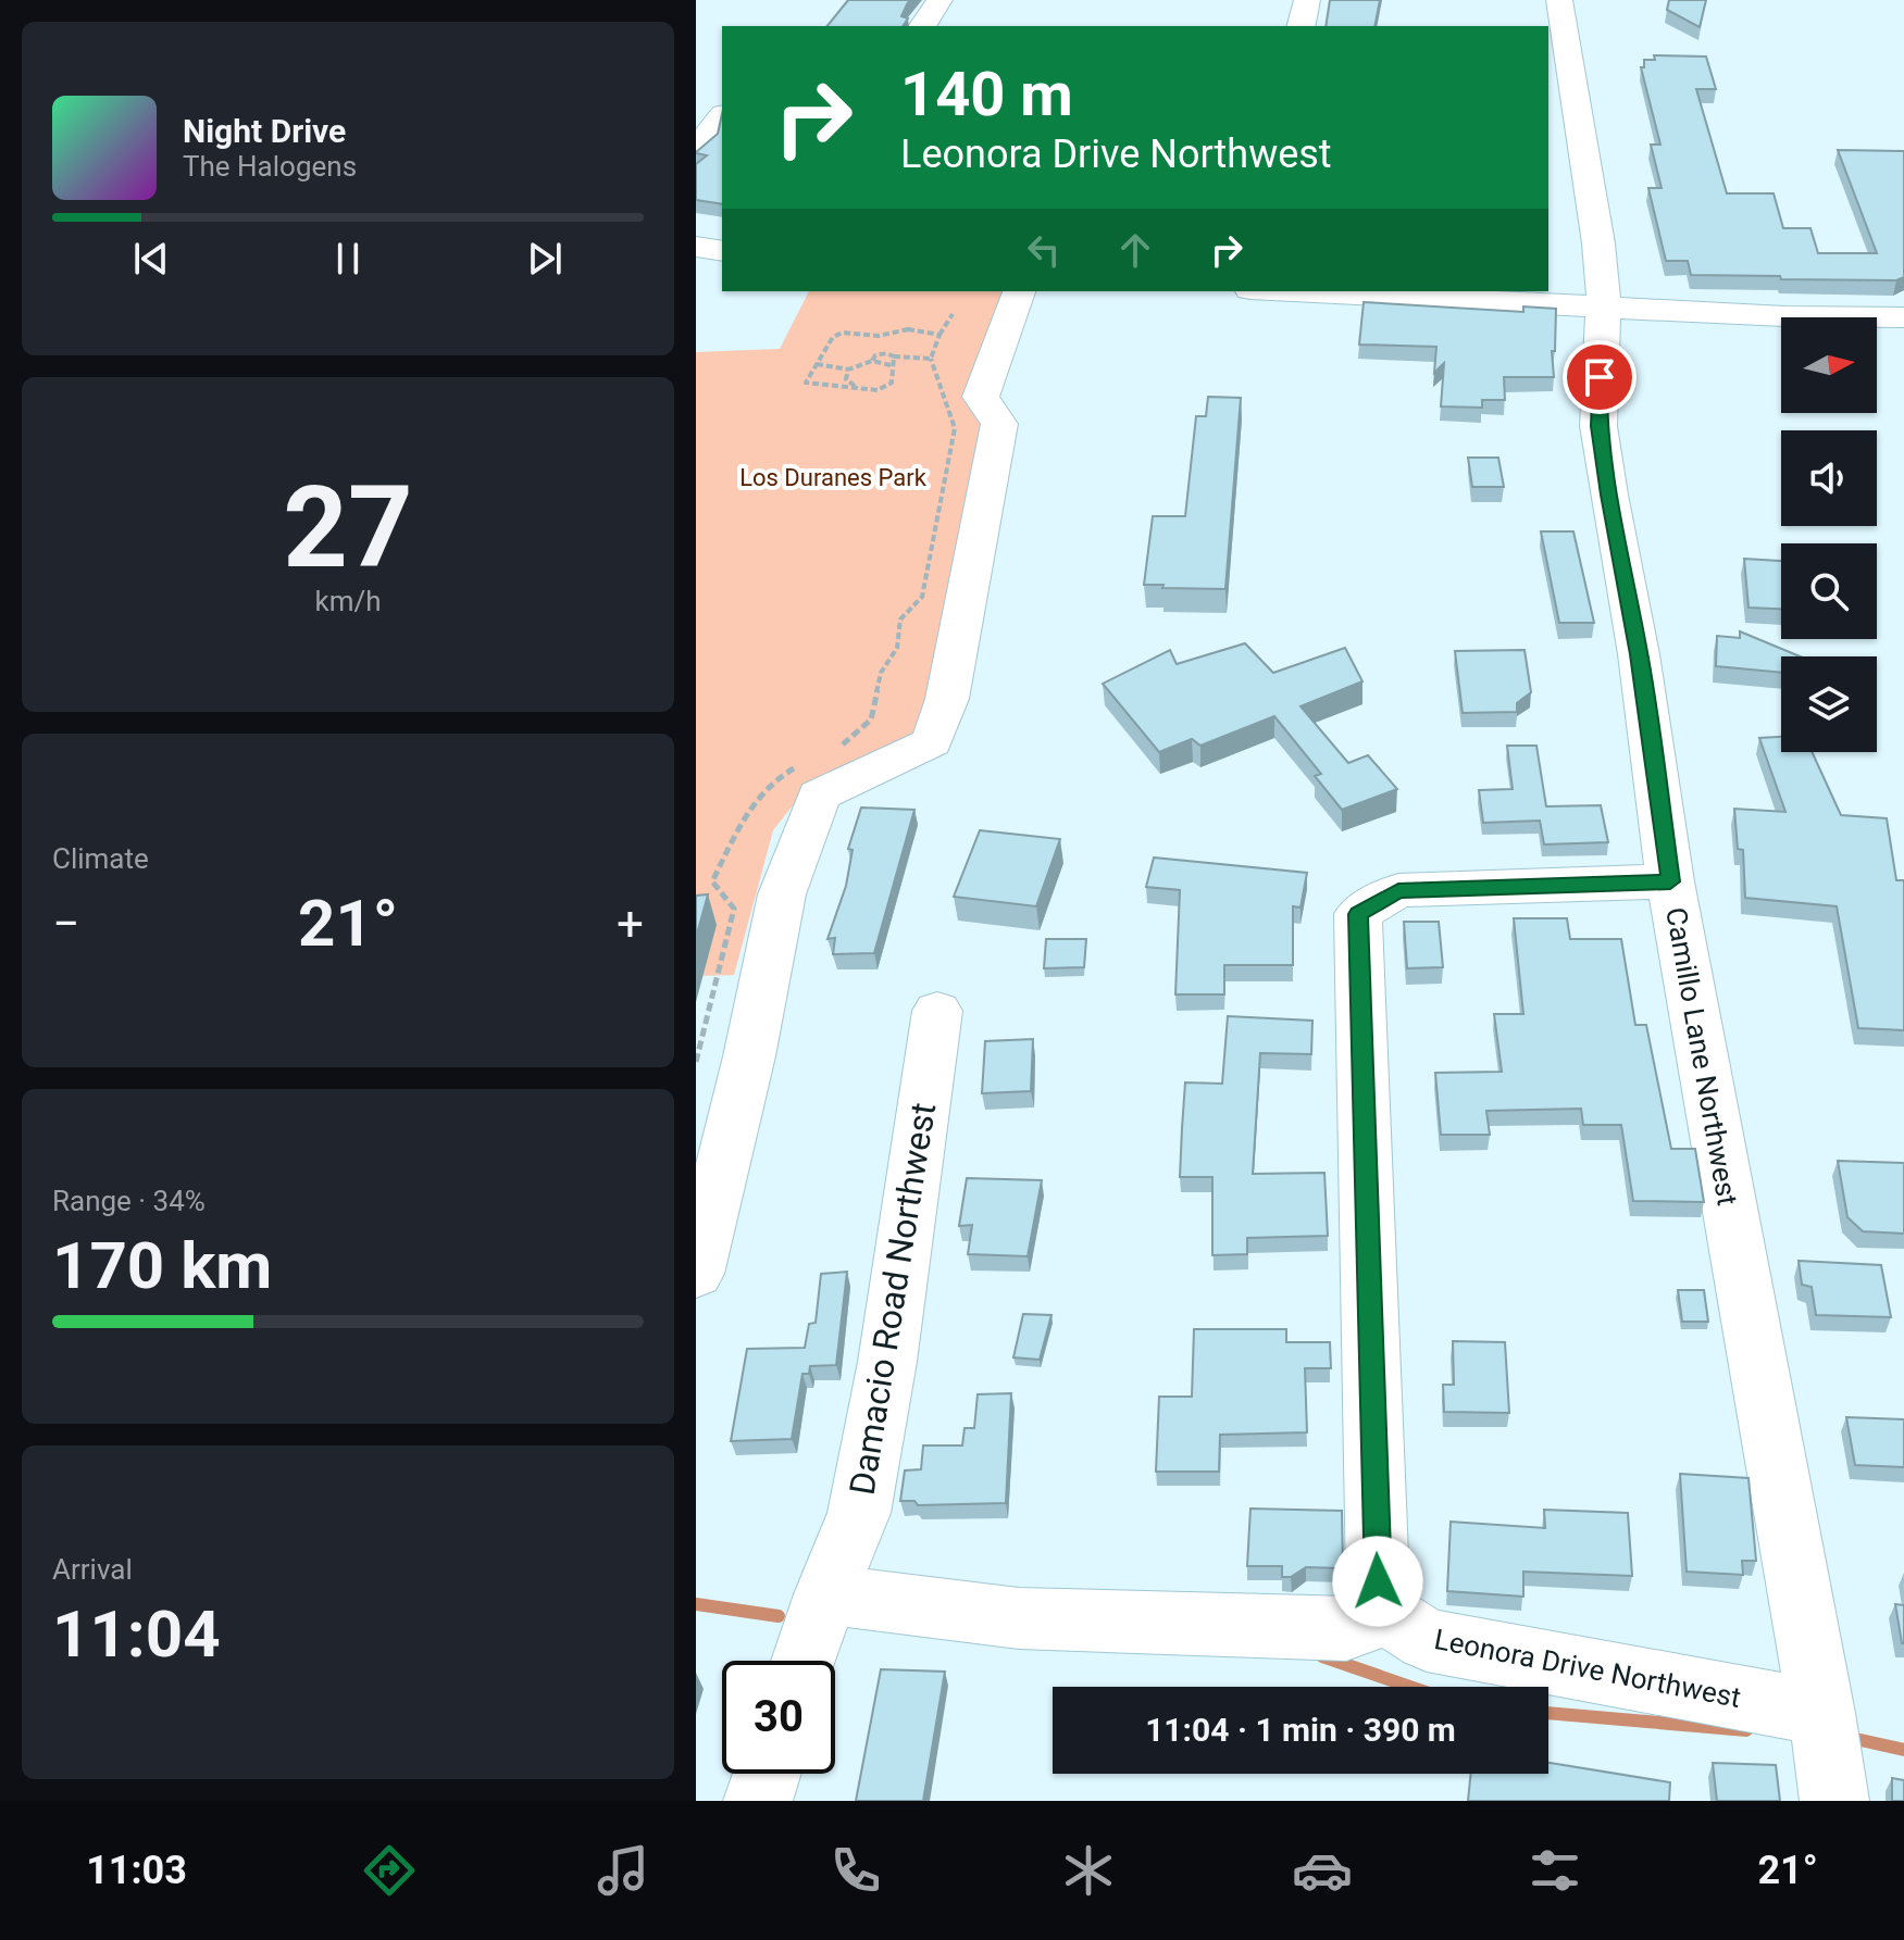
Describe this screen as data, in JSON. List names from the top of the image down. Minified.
{"streets":{"street":["Camillo Lane Northwest","Damacio Road Northwest","Leonora Drive Northwest"]},"crossings":[["Camillo Lane Northwest","Leonora Drive Northwest"]],"parks":["Los Duranes Park"],"north":"right","page":{"turn":["140 m","Leonora Drive Northwest"],"song":["Night Drive","The Halogens"],"tile":[["27","km/h"],"Climate",["Range · 34%","170 km"],["Arrival","11:04"]],"heat":["−","21°","+"],"limit":"30","trip":"11:04 · 1 min · 390 m","tabs":["11:03","21°"]}}
